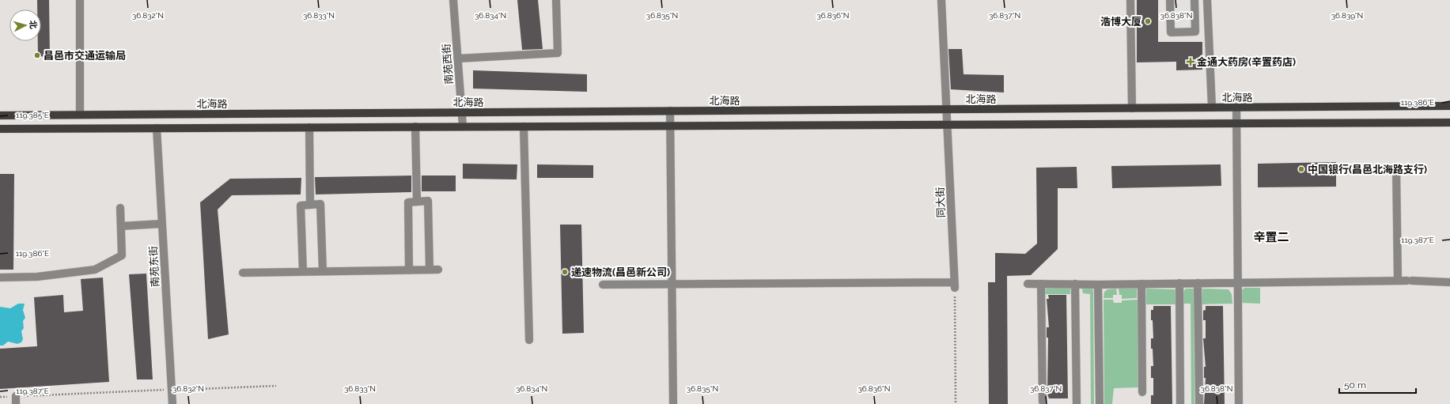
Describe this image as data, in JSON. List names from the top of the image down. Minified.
{"streets":{"main road":["北海路"],"street":["南苑西街","同大街","南苑东街"]},"crossings":[["南苑西街","北海路"],["北海路","同大街"]],"districts":["辛置二"],"places":{"other":["浩博大厦","昌邑市交通运输局","中国银行(昌邑北海路支行)","递速物流(昌邑新公司)"],"health":["金通大药房(辛置药店)"]},"scale_bar":"50 m","north":"right","coordinates":["36.832°N","36.833°N","36.834°N","36.835°N","36.836°N","36.837°N","36.838°N","36.839°N","119.386°E","119.385°E","119.387°E"]}
